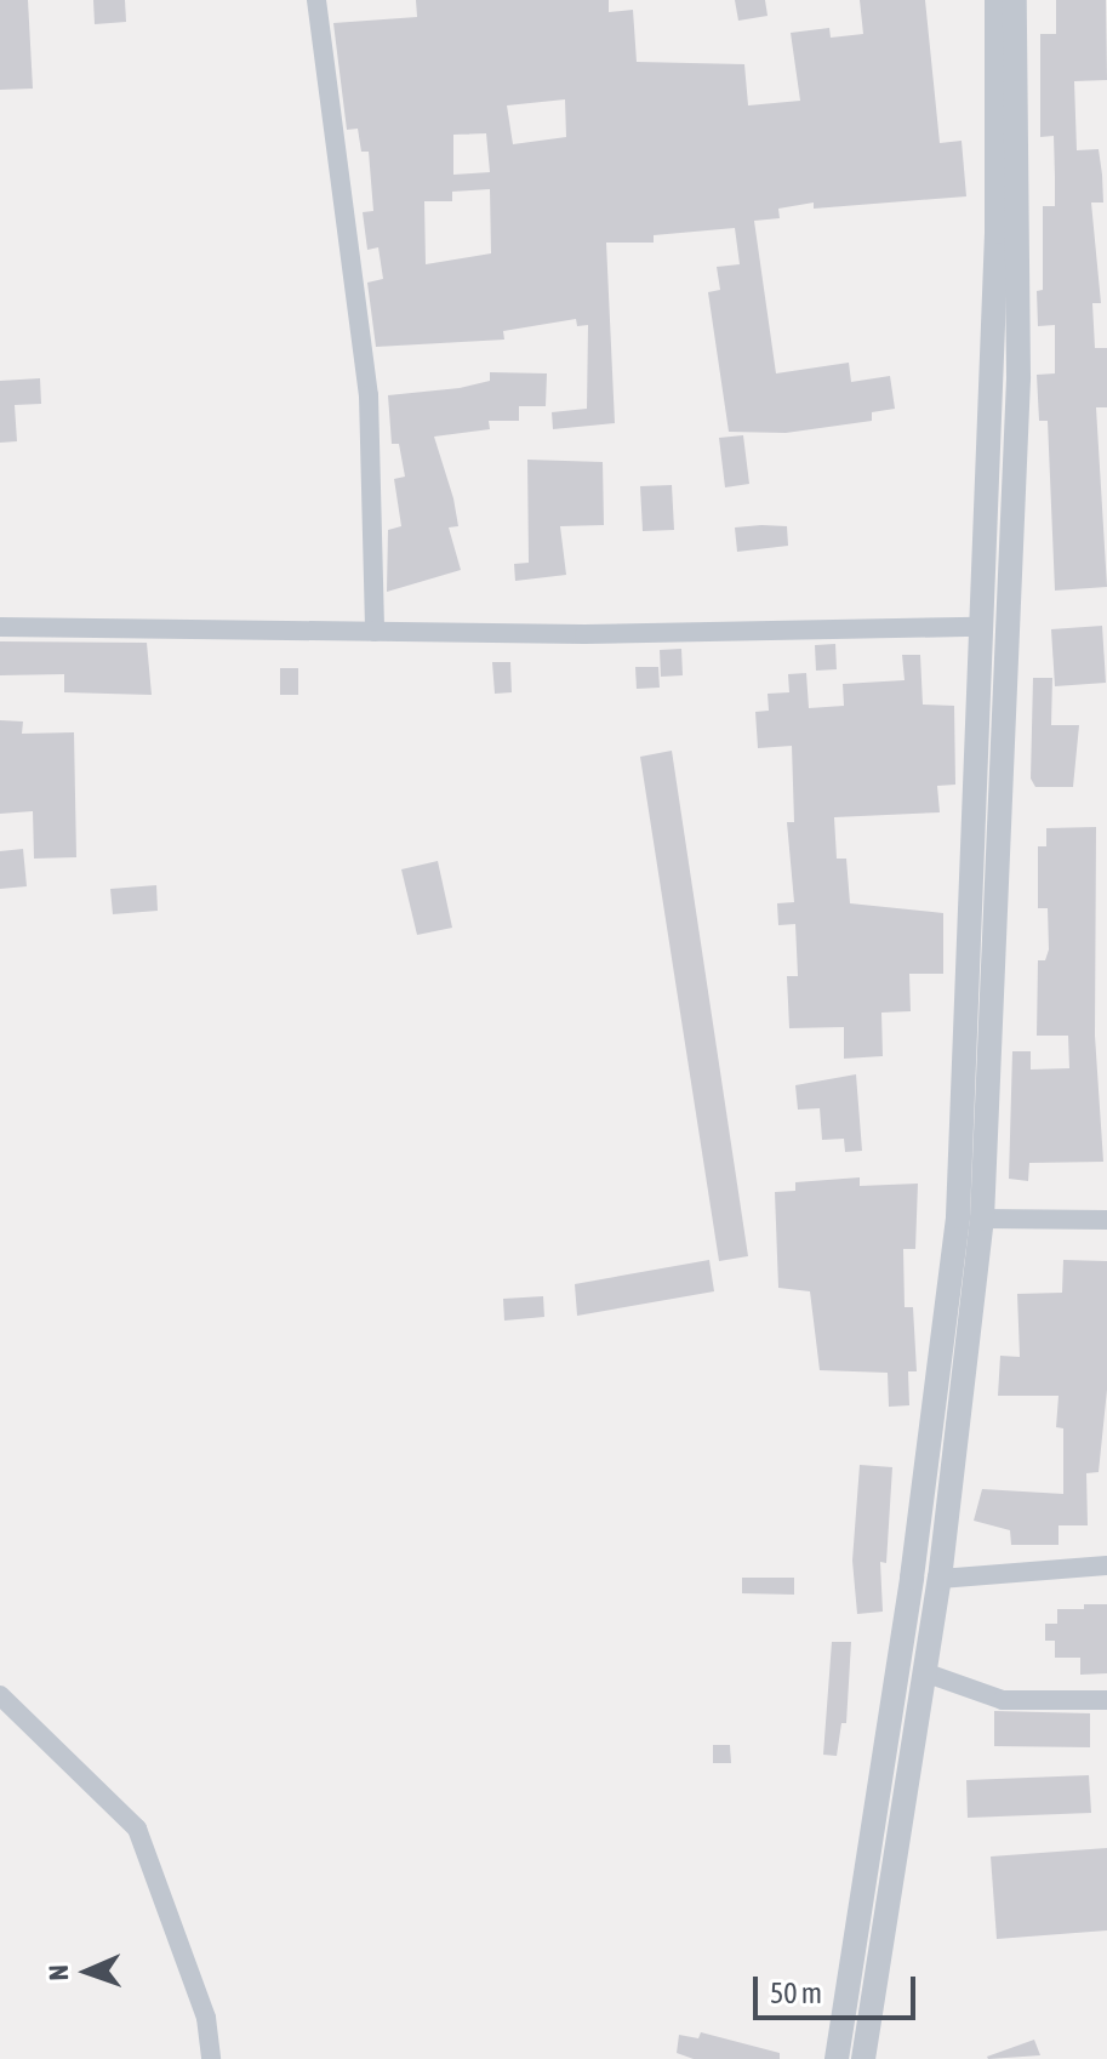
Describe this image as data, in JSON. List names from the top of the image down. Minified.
{"scale_bar":"50 m","north":"left"}
